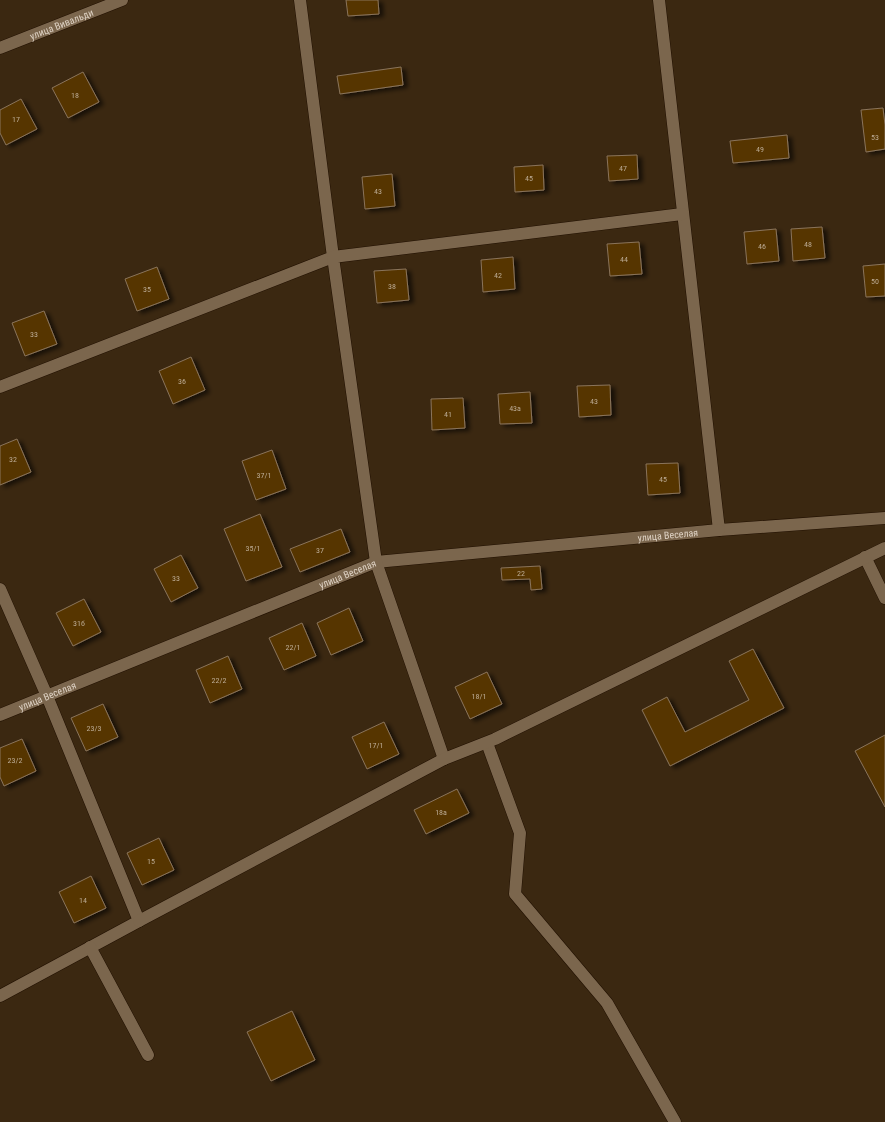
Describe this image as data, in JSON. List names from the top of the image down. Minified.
{"streets":{"street":["улица Вивальди","улица Веселая"]},"house_numbers":["18","17","53","49","47","45","43","48","46","44","42","50","38","35","33","36","43","43а","41","32","37/1","45","35/1","37","22","33","31б","22/1","22/2","18/1","23/3","17/1","23/2","18а","15","14"]}
